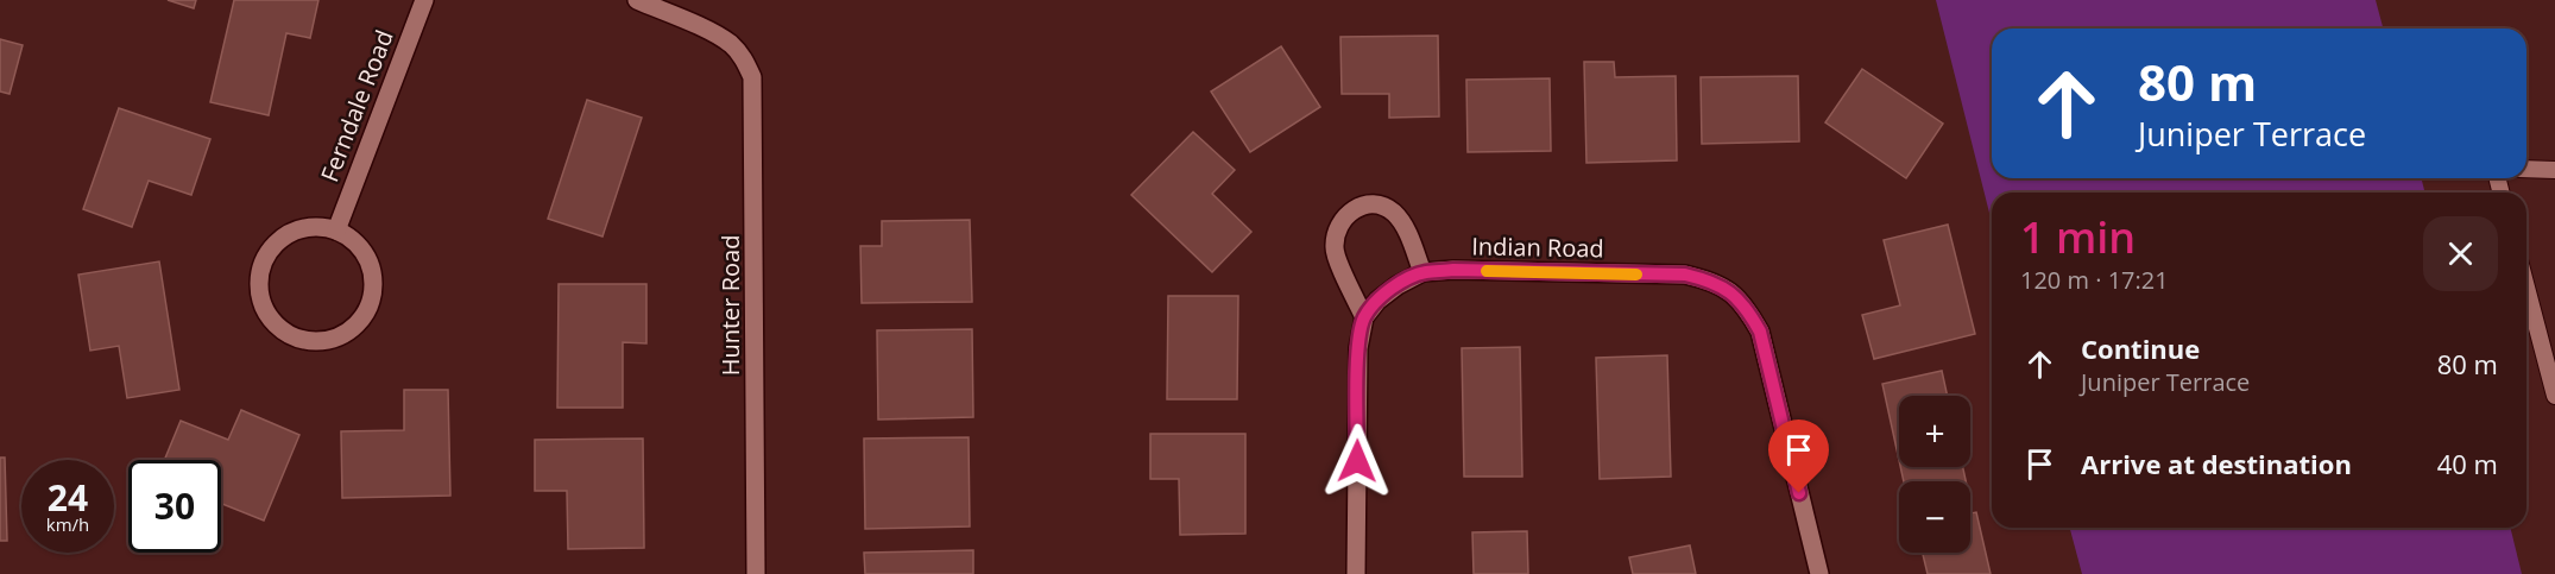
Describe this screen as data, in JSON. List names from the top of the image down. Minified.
{"streets":{"street":["Ferndale Road","Indian Road","Hunter Road"]},"page":{"turn":["80 m","Juniper Terrace"],"heading":["1 min","120 m · 17:21"],"list":[{"name":"Continue","note":"Juniper Terrace","value":"80 m"},{"name":"Arrive at destination","value":"40 m"}],"map_buttons":["+","−"],"speed":"24 km/h","limit":"30"}}
